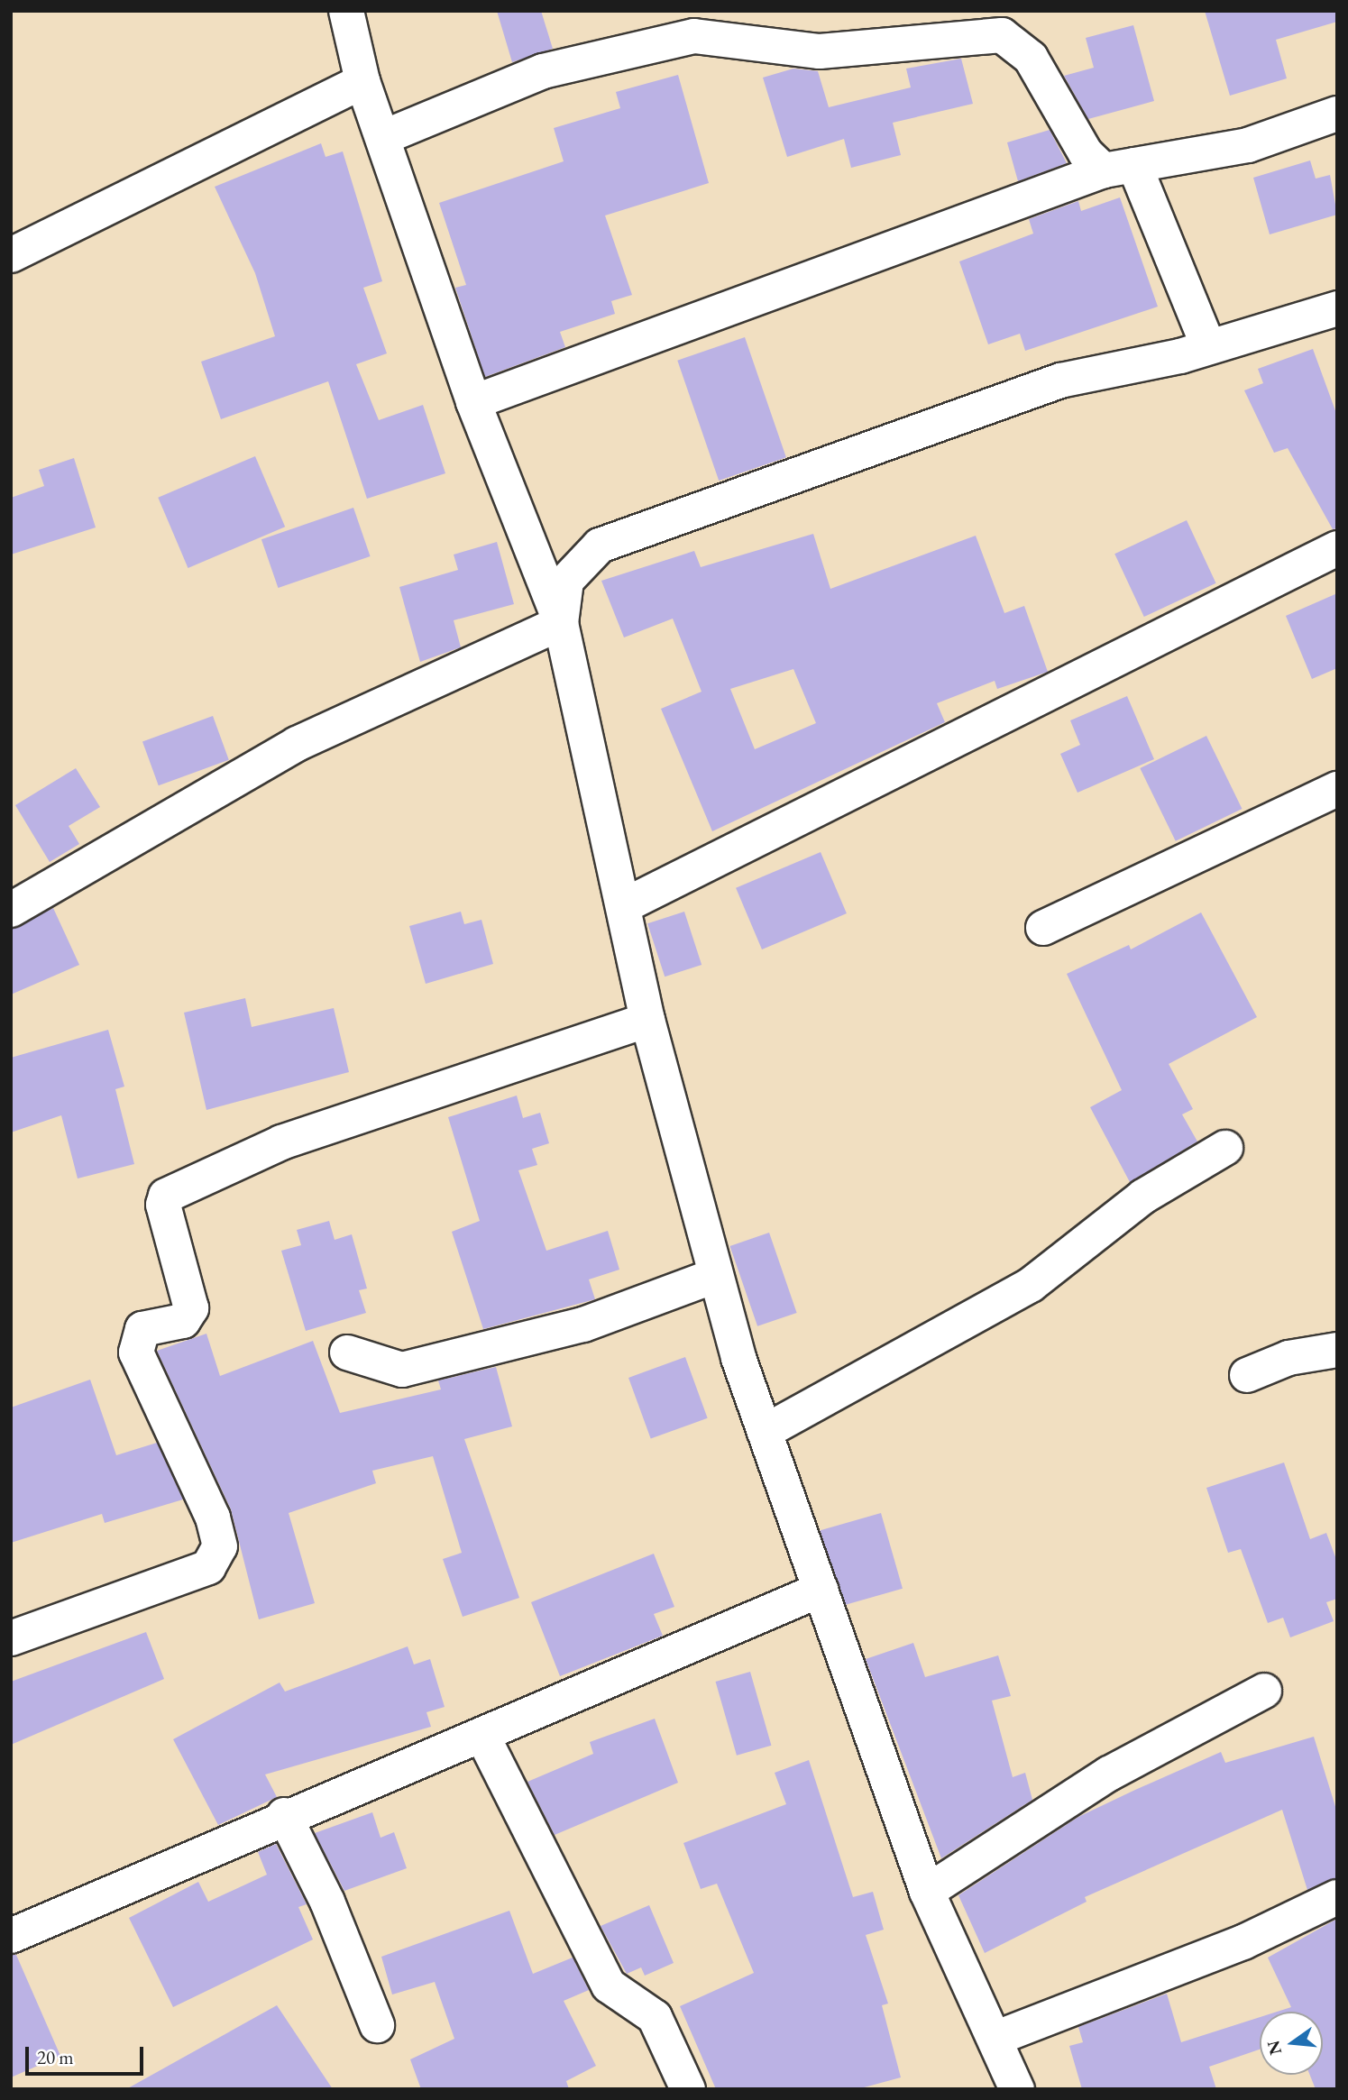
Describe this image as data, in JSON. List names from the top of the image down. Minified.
{"scale_bar":"20 m","north":"left"}
